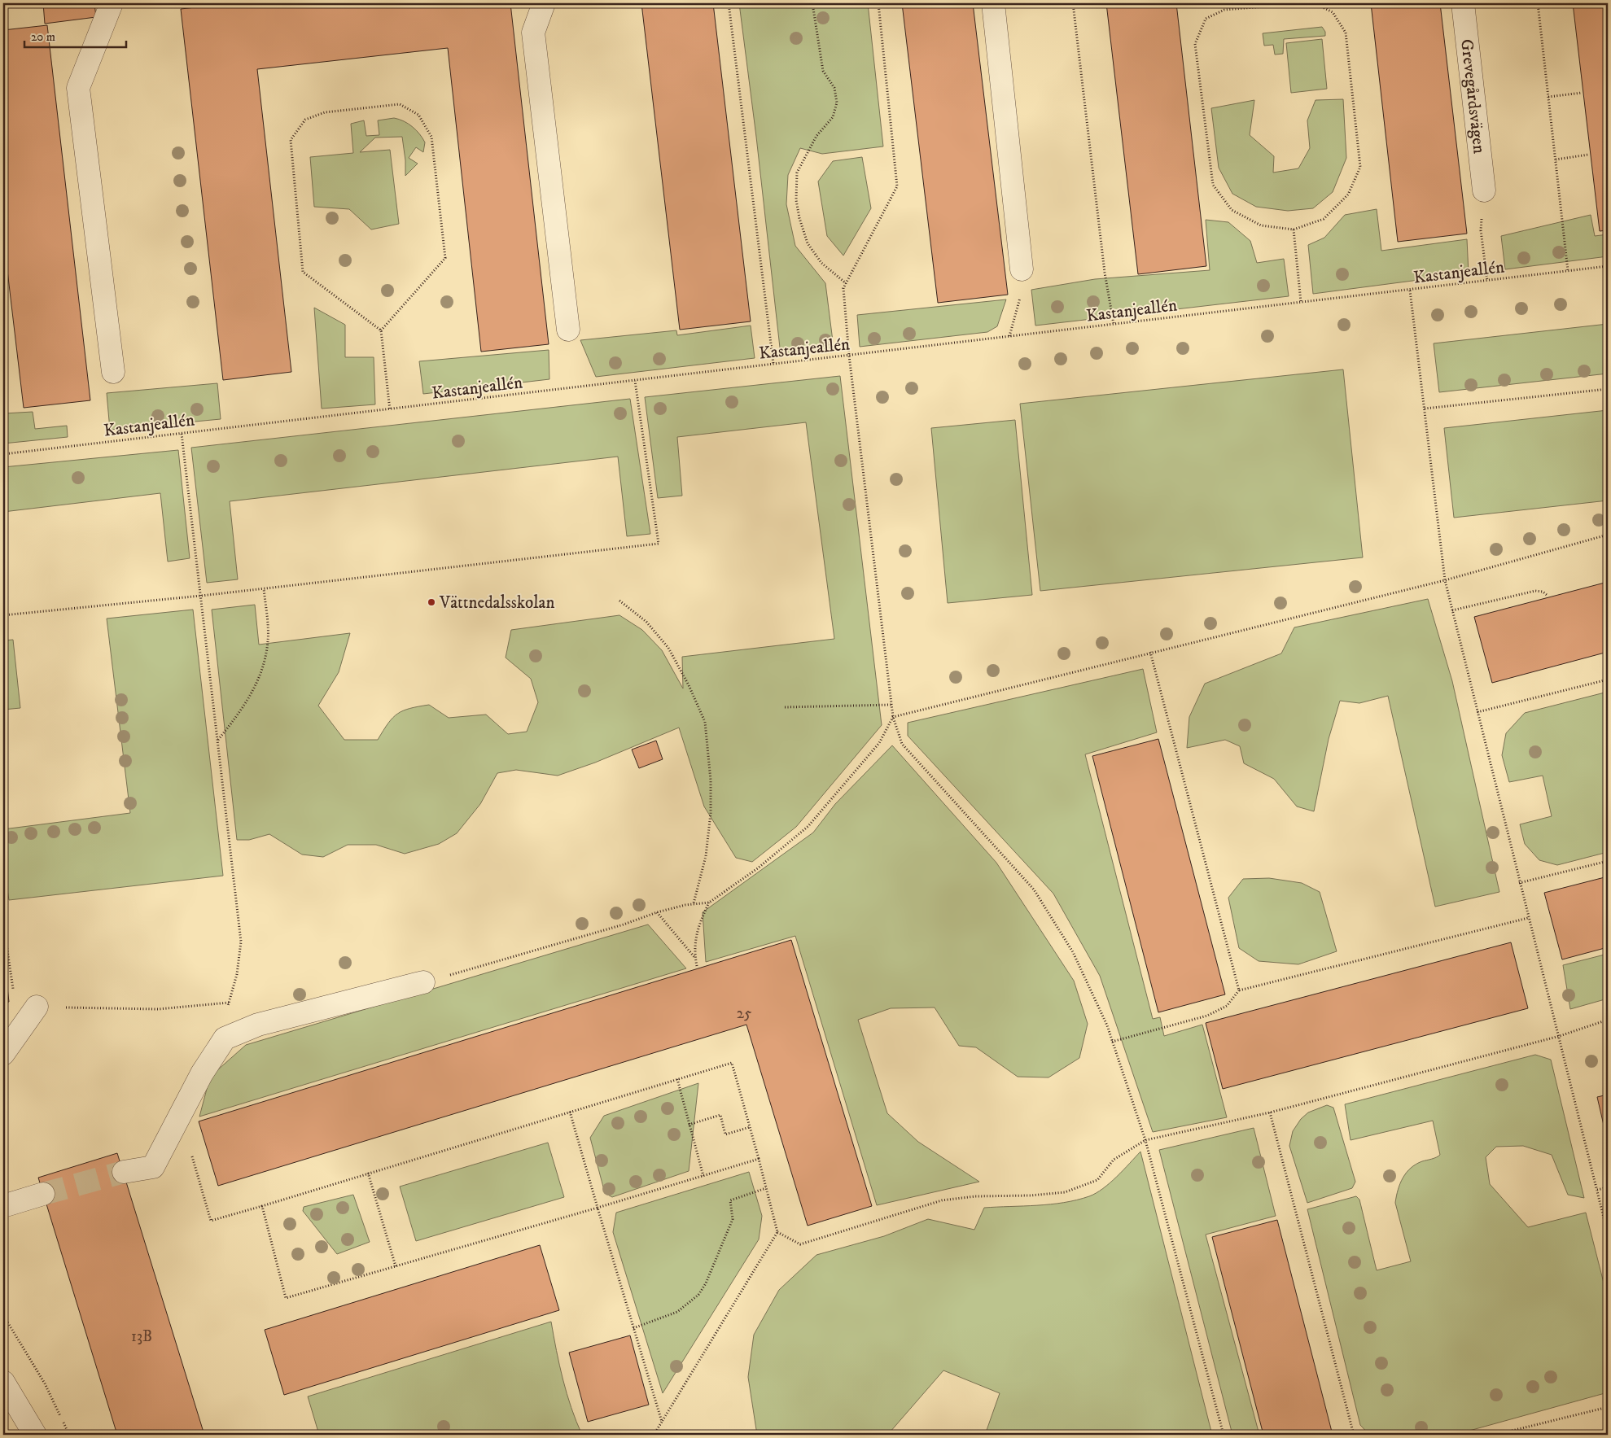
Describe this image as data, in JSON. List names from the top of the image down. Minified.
{"streets":{"street":["Grevegårdsvägen"],"path":["Kastanjeallén"]},"places":["Vättnedalsskolan"],"house_numbers":["25","13B"],"scale_bar":"20 m"}
